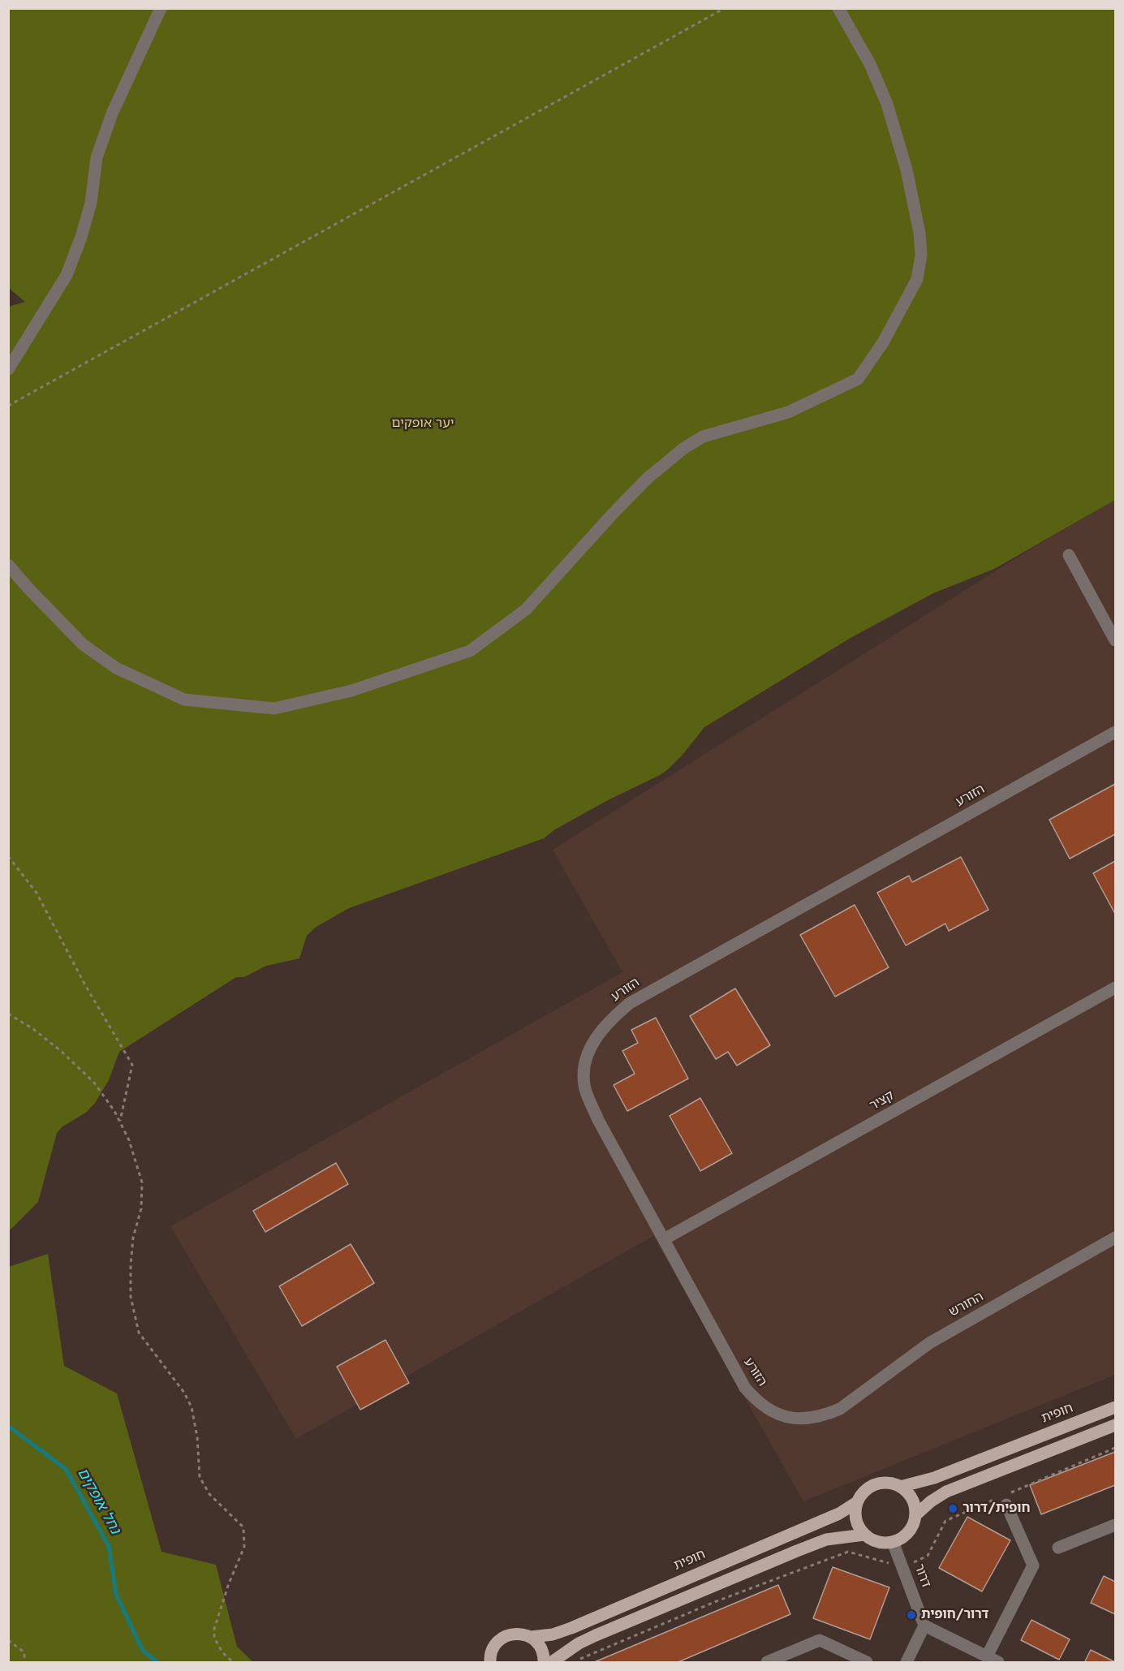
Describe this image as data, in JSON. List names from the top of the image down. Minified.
{"streets":{"main road":["חופית"],"street":["הזורע","קציר","החורש","דרור"]},"crossings":[["הזורע","קציר"],["הזורע","החורש"],["חופית","דרור"]],"water":["נחל אופקים"],"parks":["יער אופקים"],"places":["חופית/דרור","דרור/חופית"]}
